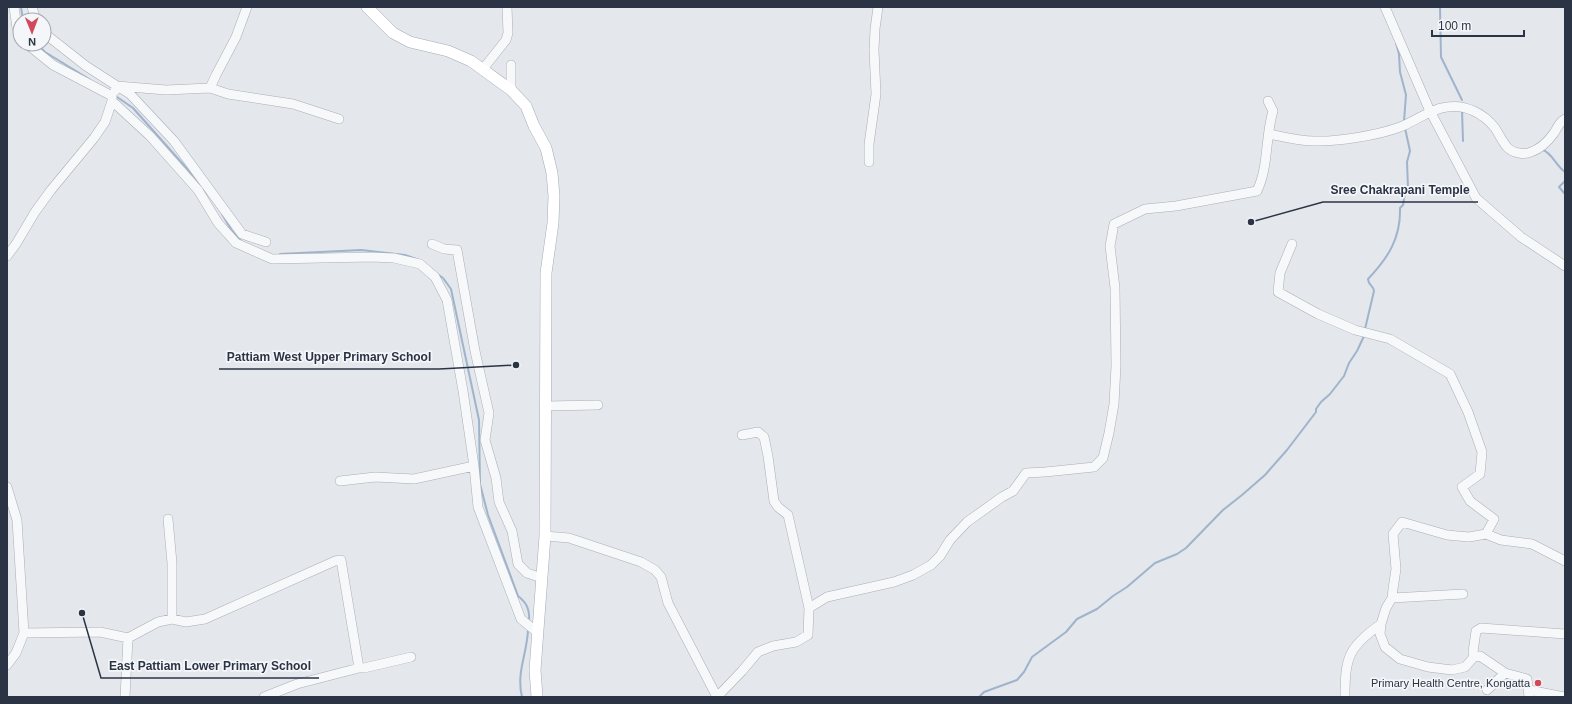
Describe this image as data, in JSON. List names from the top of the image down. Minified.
{"places":["Sree Chakrapani Temple","Pattiam West Upper Primary School","East Pattiam Lower Primary School","Primary Health Centre, Kongatta"],"scale_bar":"100 m","north":"bottom"}
